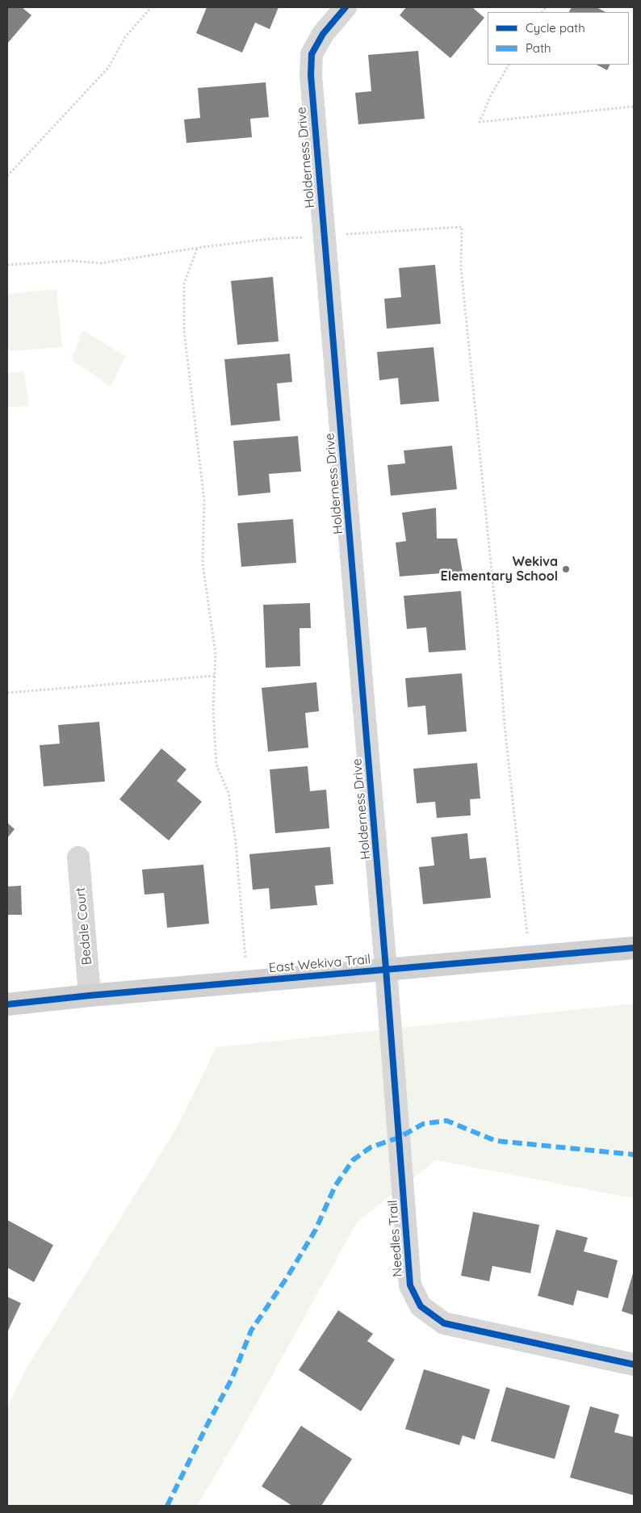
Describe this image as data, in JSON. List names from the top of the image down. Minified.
{"streets":{"street":["Holderness Drive","Bedale Court","East Wekiva Trail","Needles Trail"]},"crossings":[["Holderness Drive","East Wekiva Trail"],["Holderness Drive","Needles Trail"],["Bedale Court","East Wekiva Trail"],["East Wekiva Trail","Needles Trail"]],"places":["Wekiva Elementary School"],"legend":["Cycle path","Path"]}
